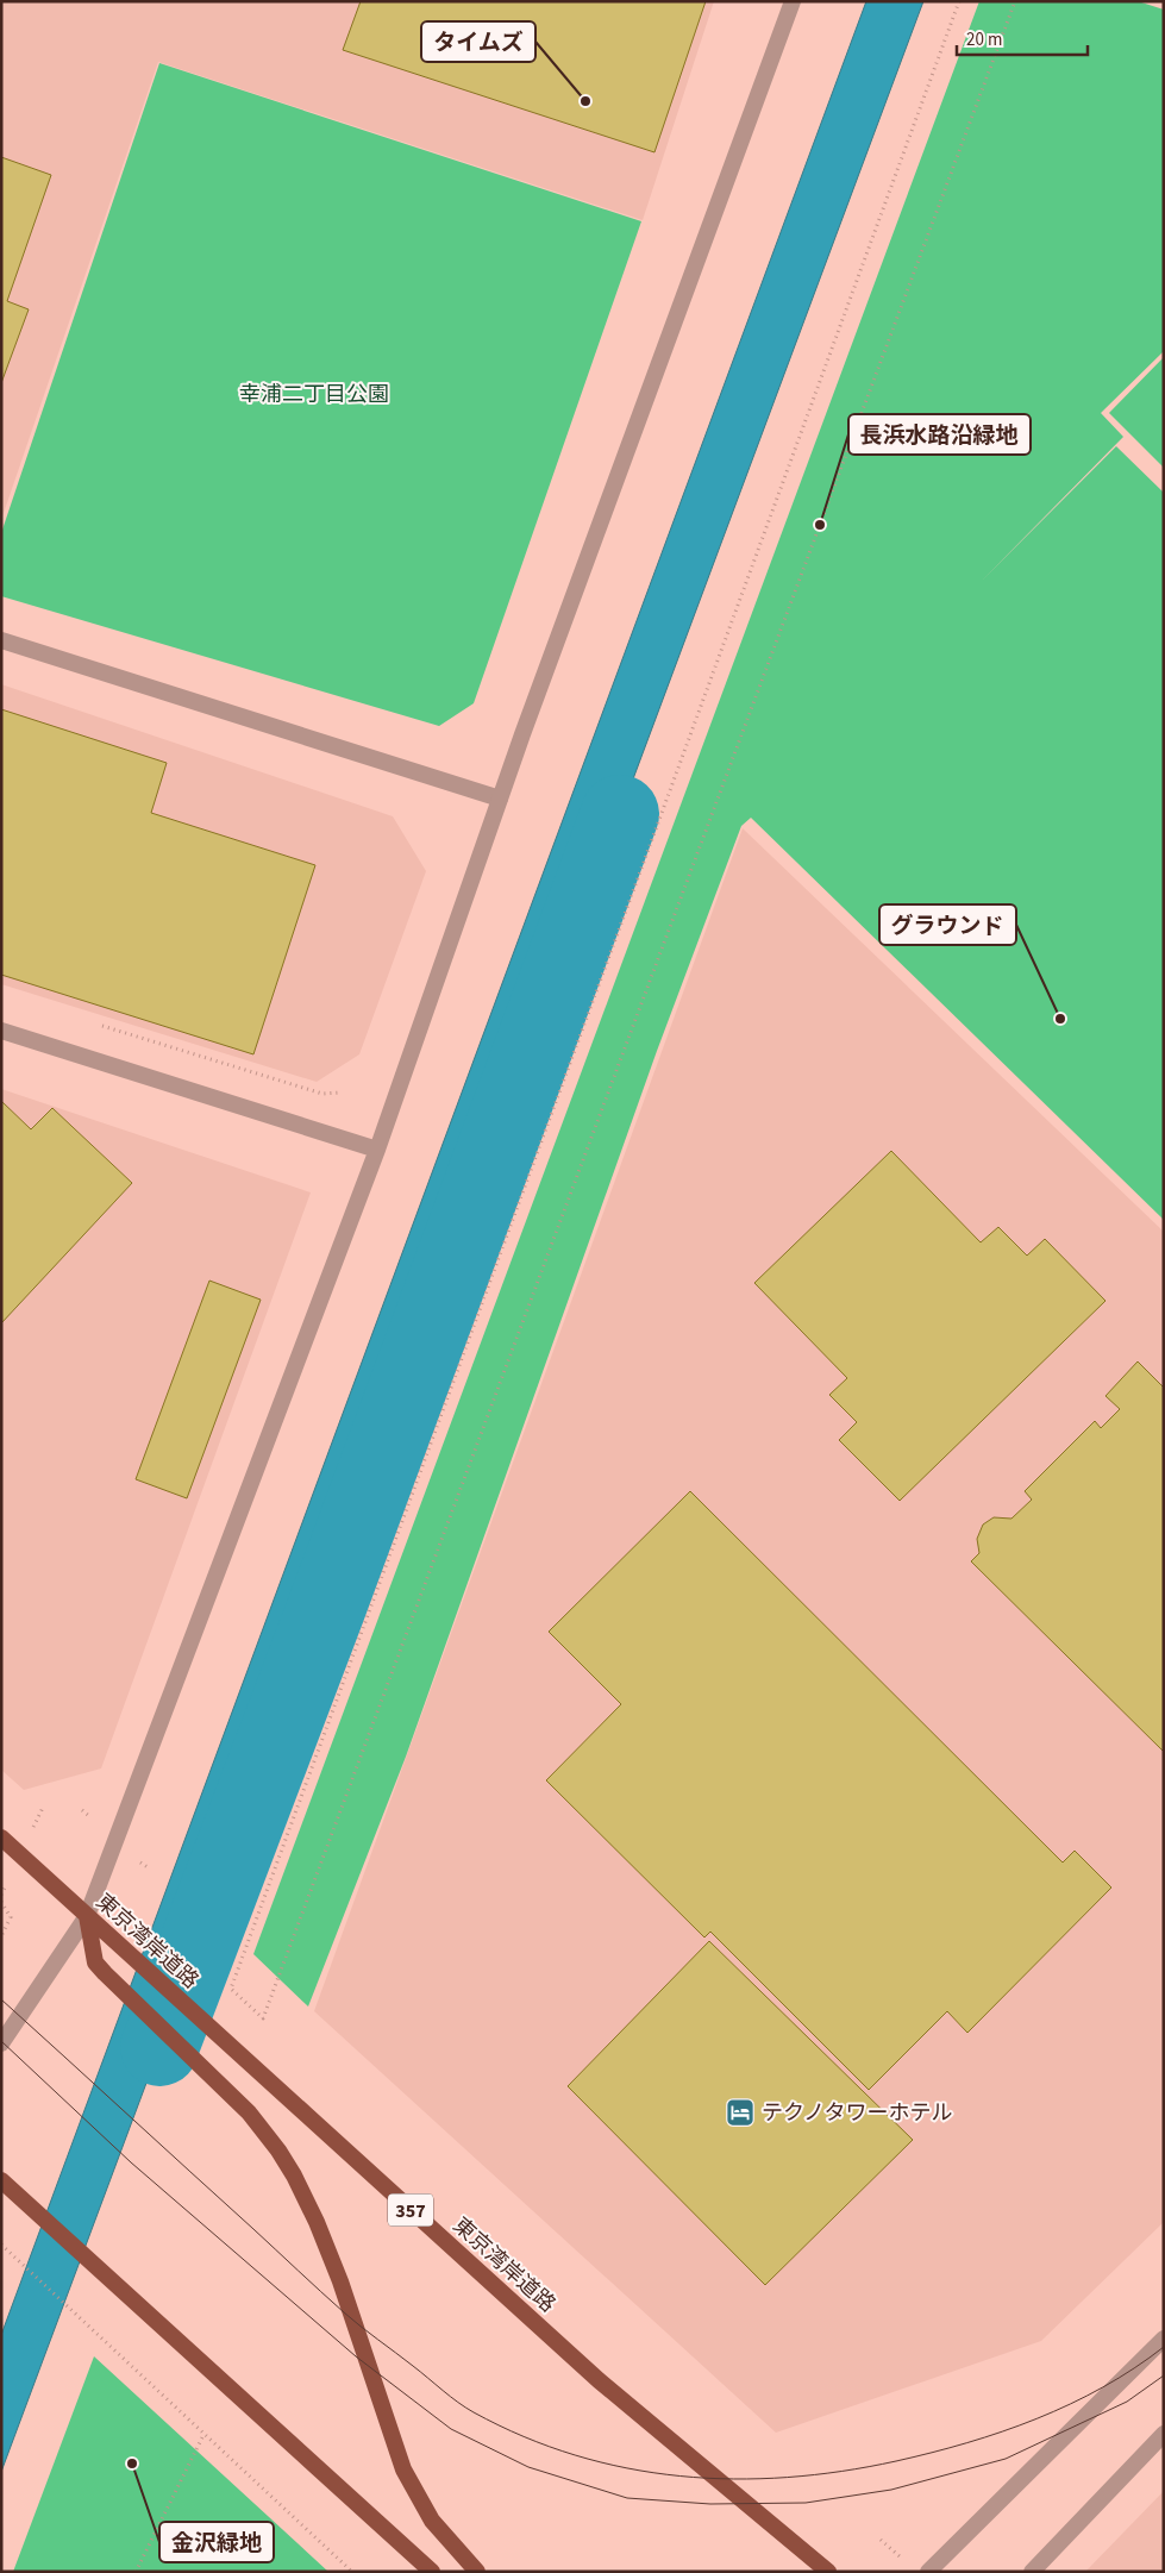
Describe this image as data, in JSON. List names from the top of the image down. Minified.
{"streets":{"highway":["東京湾岸道路","357"]},"parks":["幸浦二丁目公園"],"places":{"other":["タイムズ","長浜水路沿緑地","グラウンド","金沢緑地"],"hotel":["テクノタワーホテル"]},"scale_bar":"20 m"}
